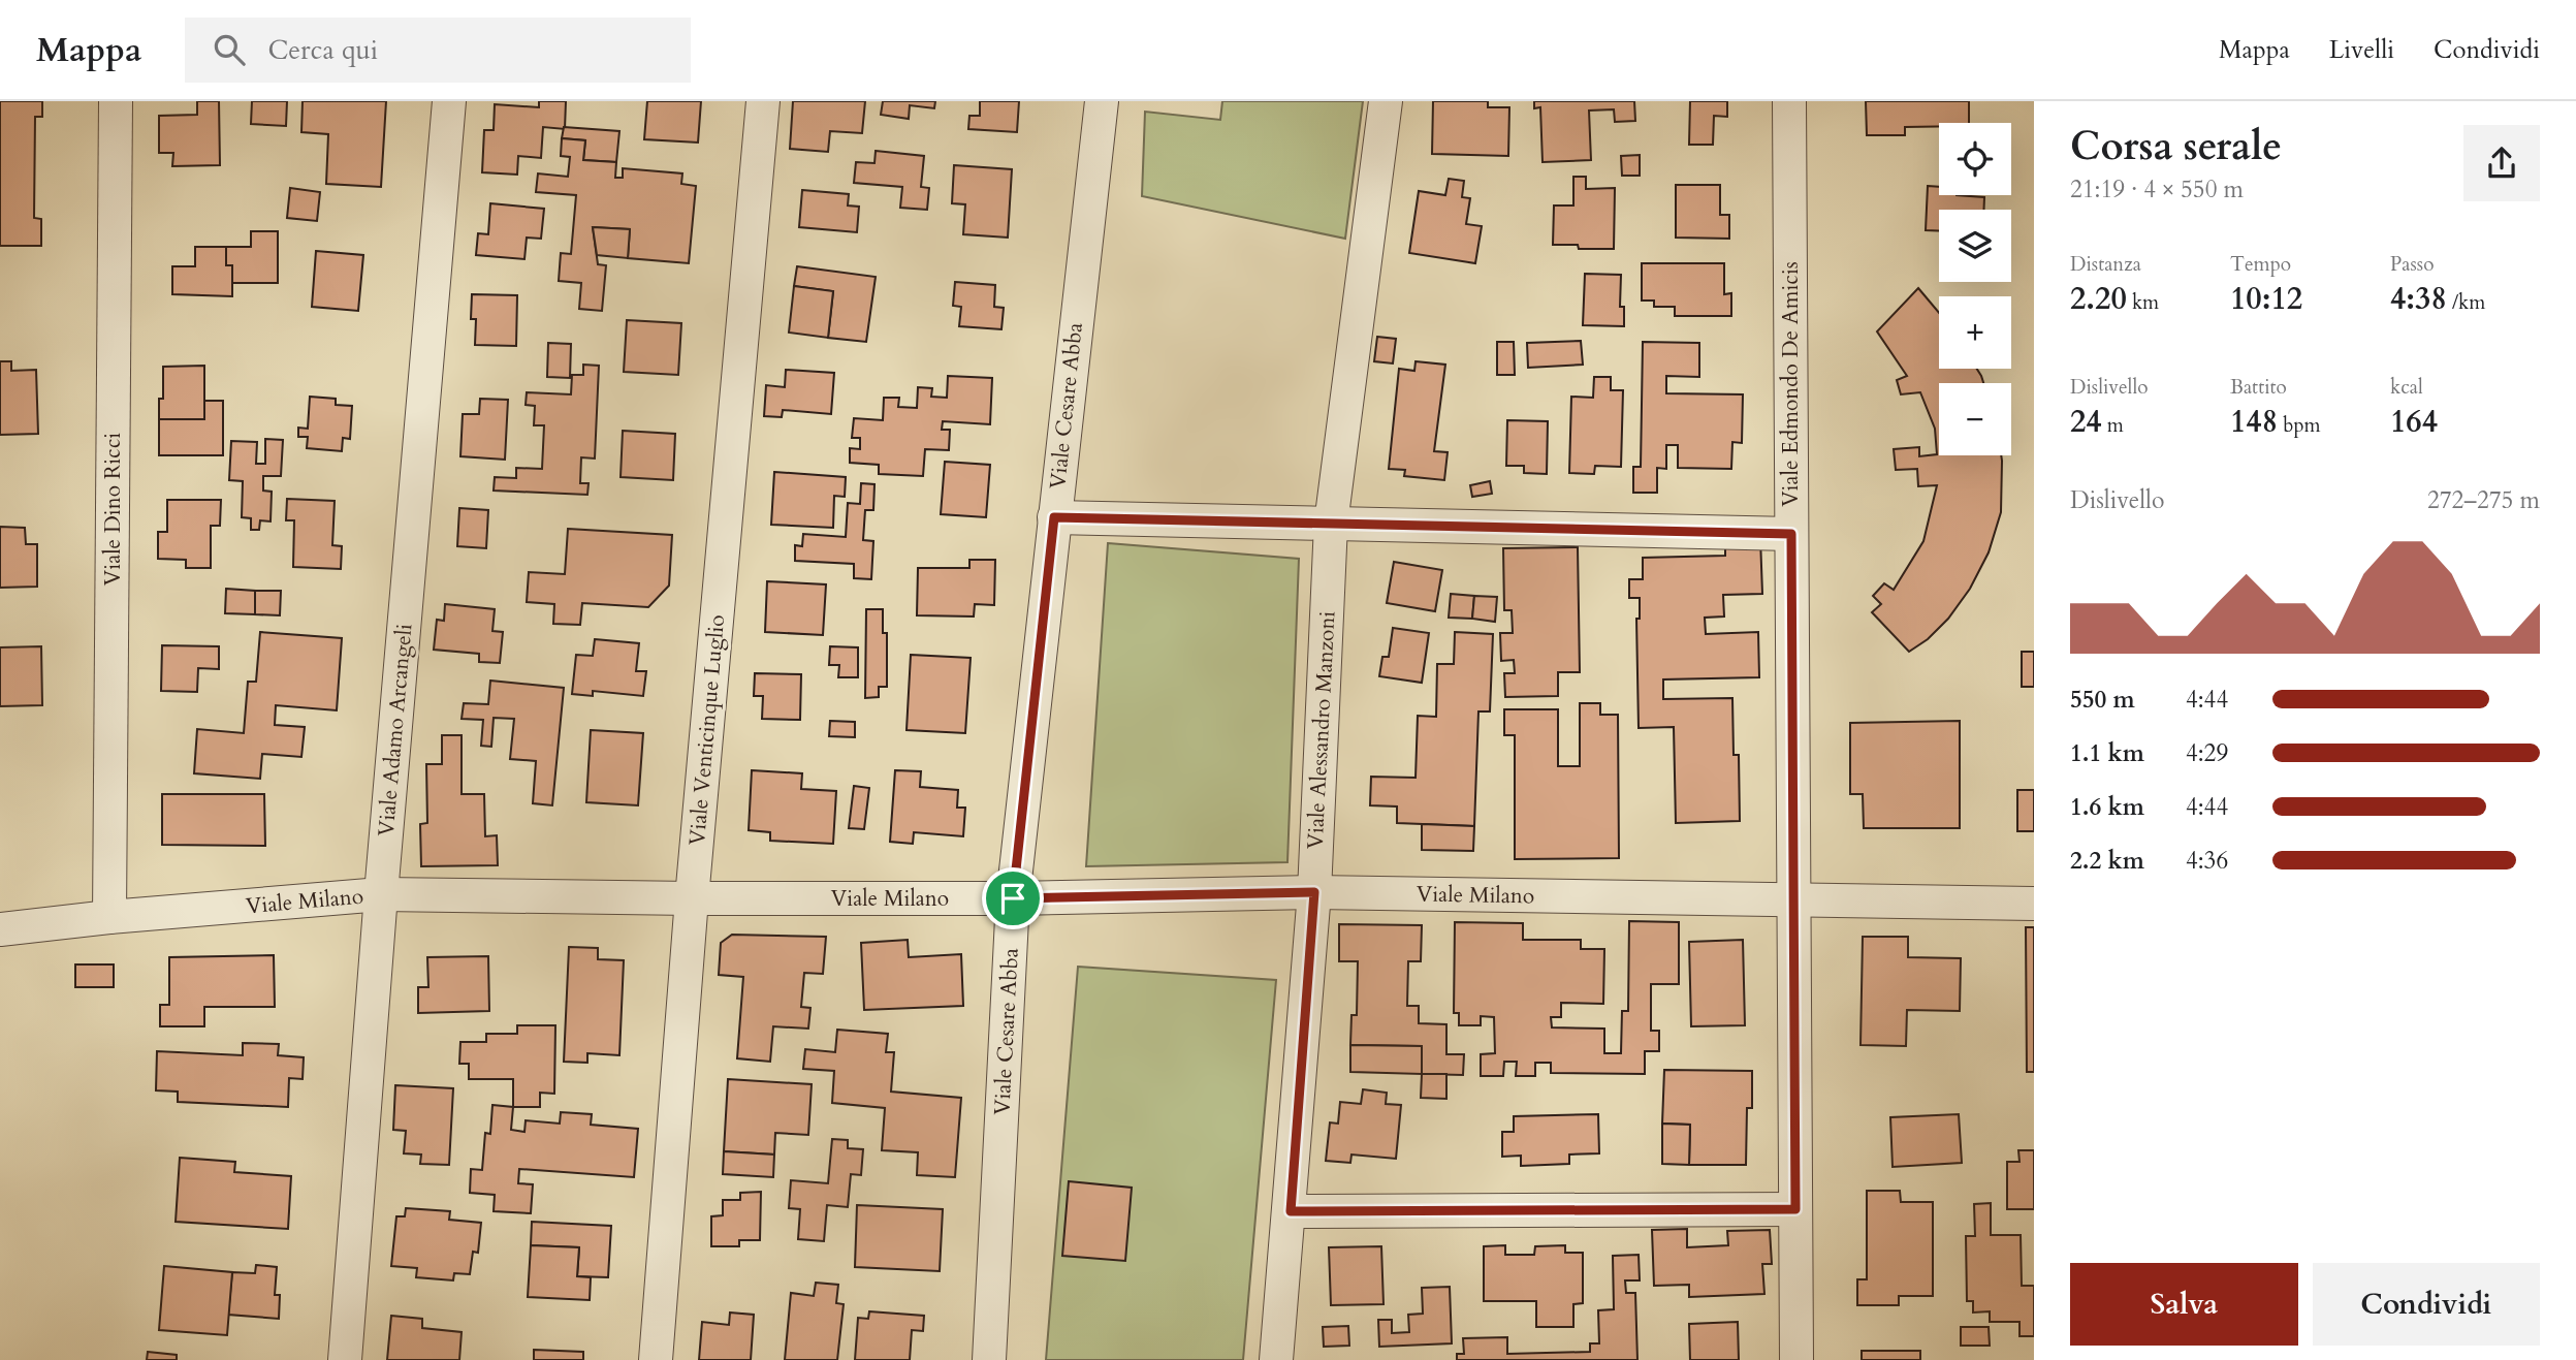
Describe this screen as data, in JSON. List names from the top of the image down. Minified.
{"streets":{"street":["Viale Edmondo De Amicis","Viale Cesare Abba","Viale Dino Ricci","Viale Adamo Arcangeli","Viale Venticinque Luglio","Viale Alessandro Manzoni","Viale Milano"]},"crossings":[["Viale Edmondo De Amicis","Viale Milano"],["Viale Cesare Abba","Viale Milano"],["Viale Dino Ricci","Viale Milano"],["Viale Adamo Arcangeli","Viale Milano"],["Viale Venticinque Luglio","Viale Milano"],["Viale Alessandro Manzoni","Viale Milano"]],"page":{"header":"Mappa","search":"Cerca qui","nav":["Mappa","Livelli","Condividi"],"heading":["Corsa serale","21:19 · 4 × 550 m"],"map_buttons":["+","−"],"stats":[["Distanza","2.20 km"],["Tempo","10:12"],["Passo","4:38 /km"],["Dislivello","24 m"],["Battito","148 bpm"],["kcal","164"]],"chart":["Dislivello","272–275 m"],"list":[{"name":"550 m","note":"4:44"},{"name":"1.1 km","note":"4:29"},{"name":"1.6 km","note":"4:44"},{"name":"2.2 km","note":"4:36"}],"buttons":["Salva","Condividi"]}}
